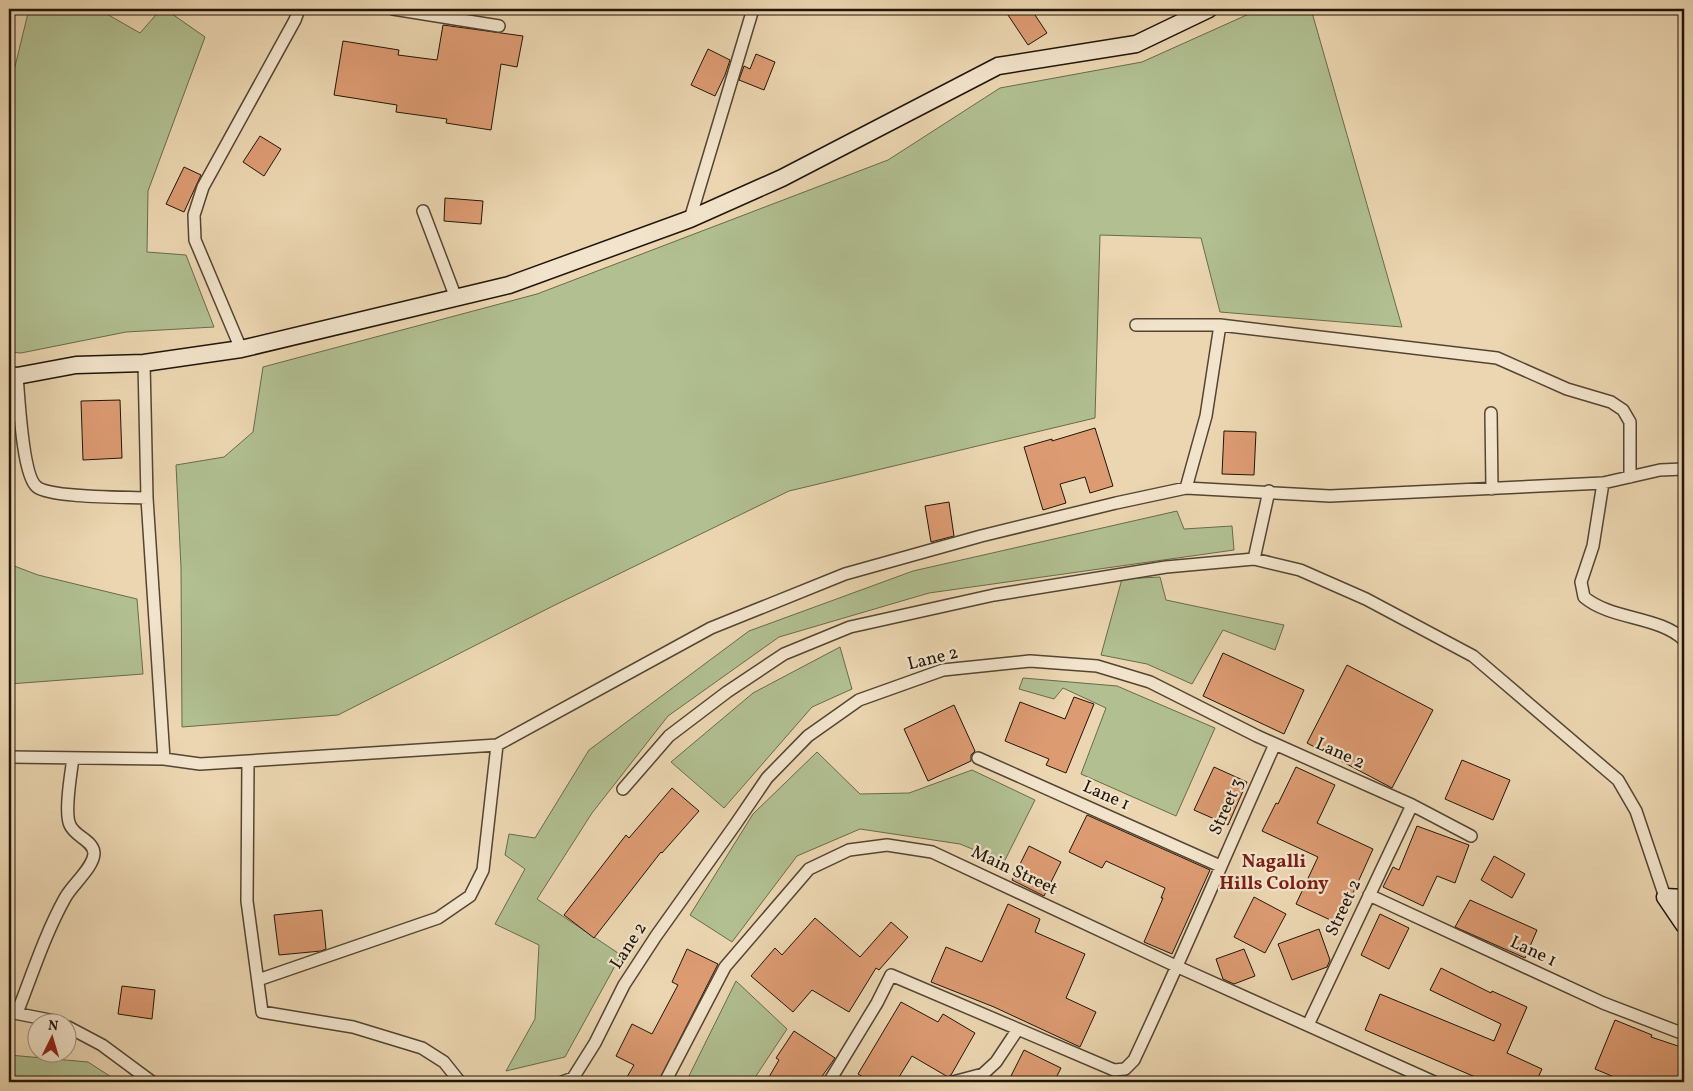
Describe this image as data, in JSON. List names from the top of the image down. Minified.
{"streets":{"street":["Lane 2","Lane 1","Street 3","Main Street","Street 2"]},"crossings":[["Lane 2","Street 3"],["Lane 2","Street 2"],["Lane 1","Street 3"],["Lane 1","Street 2"],["Street 3","Main Street"],["Main Street","Street 2"]],"districts":["Nagalli Hills Colony"],"north":"top"}
